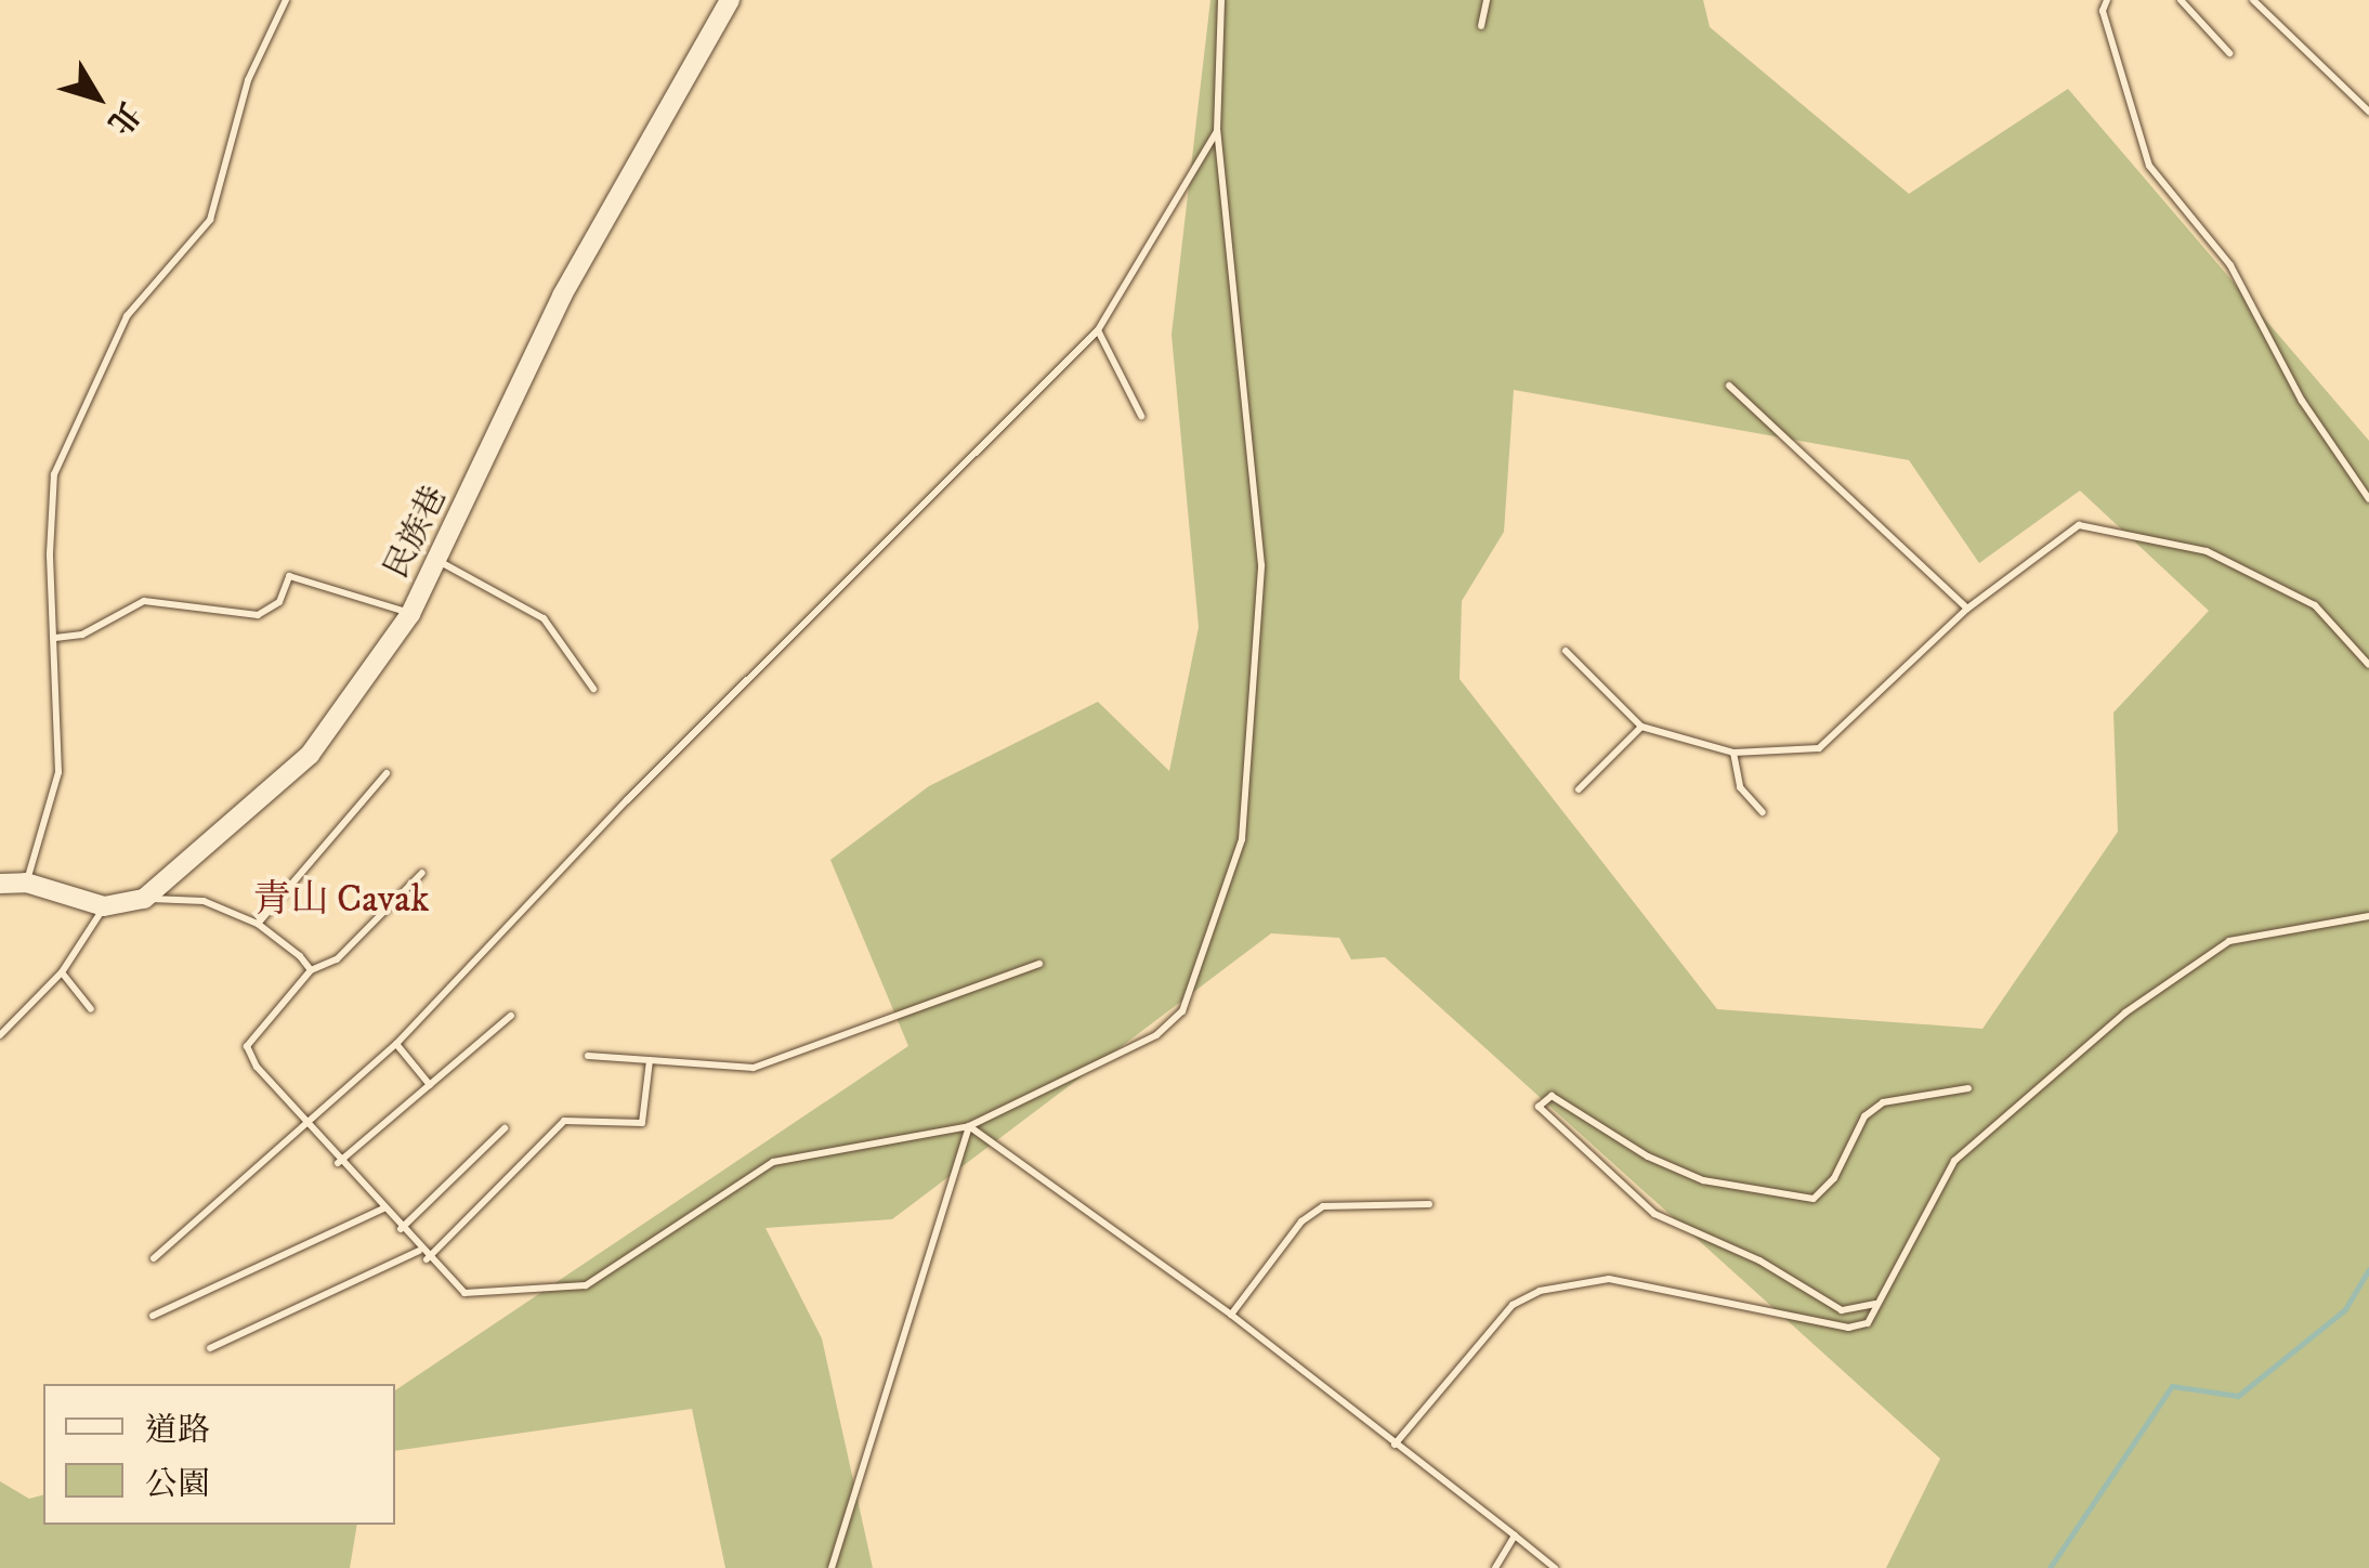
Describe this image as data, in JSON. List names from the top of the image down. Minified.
{"streets":{"street":["民族巷"]},"districts":["青山 Cavak"],"legend":["道路","公園"],"north":"bottom right"}
